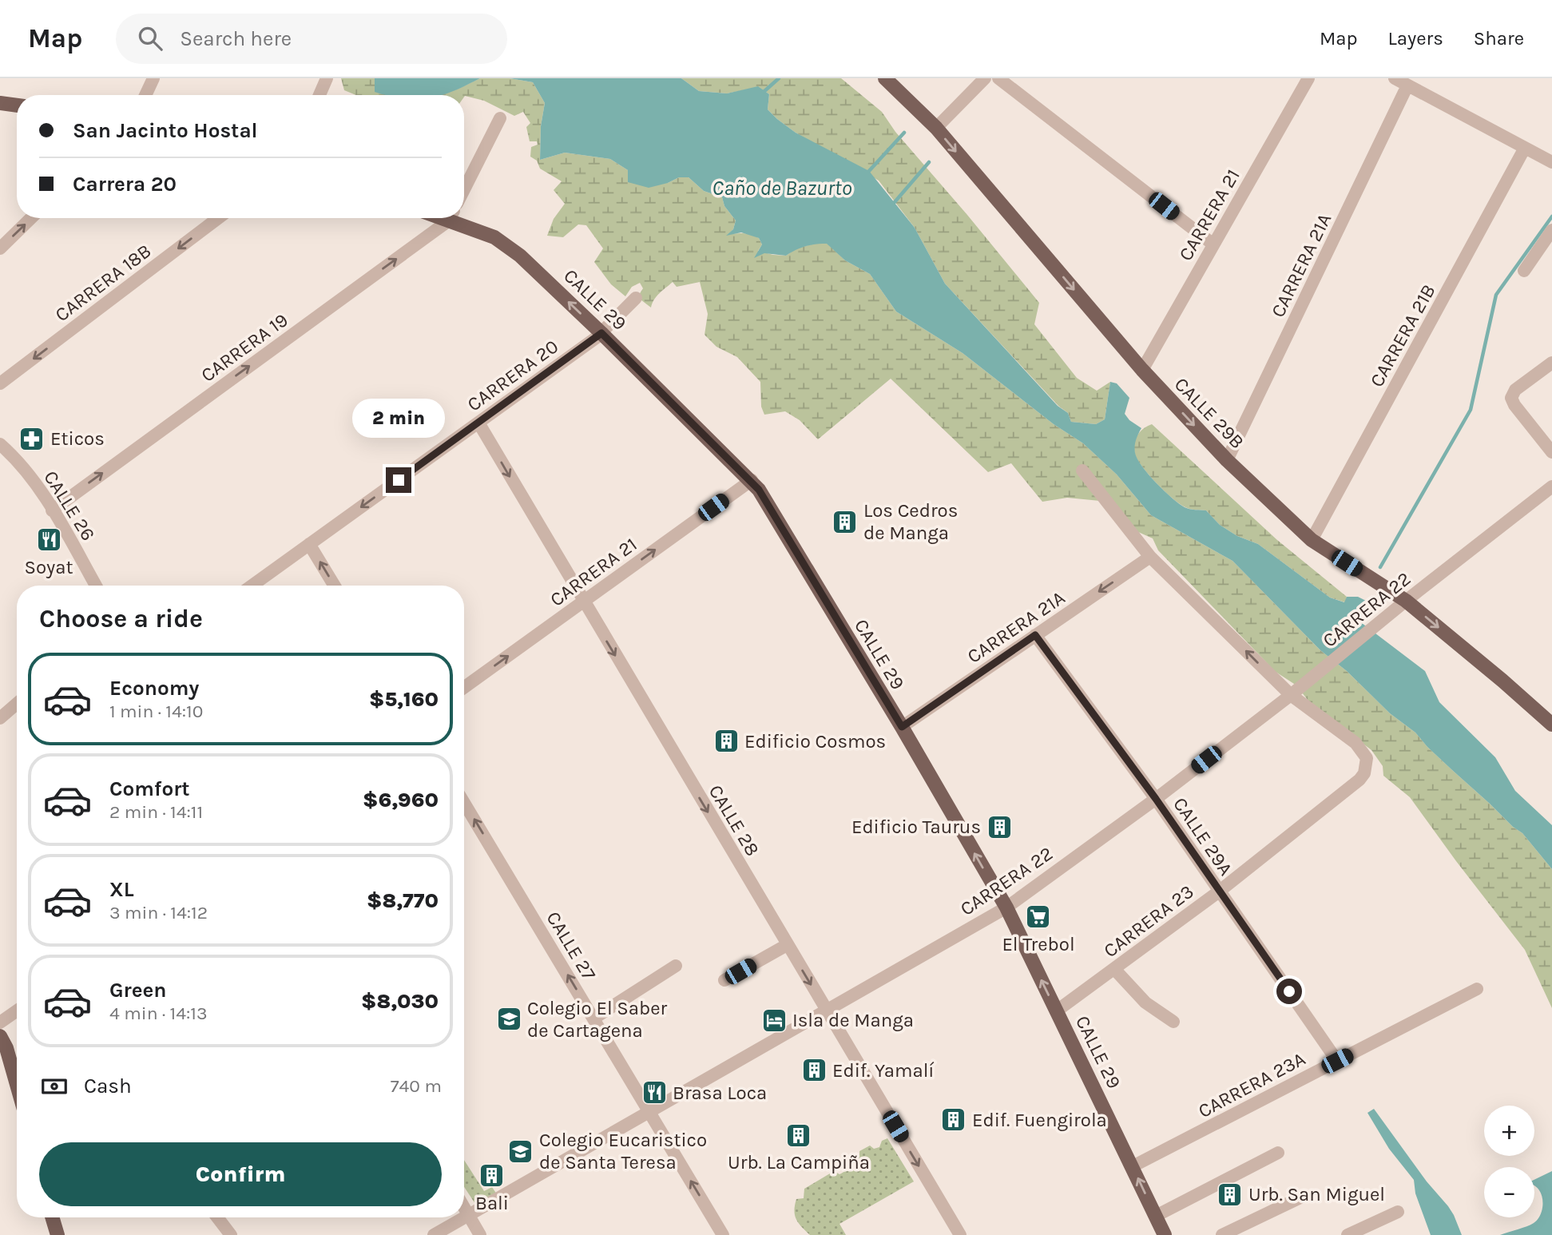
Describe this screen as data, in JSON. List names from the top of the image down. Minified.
{"streets":{"main road":["CALLE 29","CALLE 29B"],"street":["CARRERA 21","CARRERA 21A","CARRERA 18B","CARRERA 21B","CARRERA 19","CARRERA 20","CALLE 26","CARRERA 22","CALLE 28","CALLE 29A","CARRERA 23","CALLE 27","CARRERA 23A"]},"crossings":[["CARRERA 21","CALLE 29"],["CARRERA 21","CALLE 29B"],["CARRERA 21","CALLE 28"],["CARRERA 21A","CALLE 29"],["CARRERA 21A","CALLE 29B"],["CARRERA 21A","CALLE 29A"],["CALLE 29","CARRERA 20"],["CALLE 29","CARRERA 22"],["CALLE 29","CARRERA 23"],["CALLE 29","CARRERA 23A"],["CARRERA 21B","CALLE 29B"],["CARRERA 19","CALLE 26"],["CARRERA 20","CALLE 28"],["CALLE 29B","CARRERA 22"],["CARRERA 22","CALLE 28"],["CARRERA 22","CALLE 29A"],["CARRERA 22","CARRERA 23"],["CARRERA 22","CALLE 27"],["CALLE 29A","CARRERA 23"],["CALLE 29A","CARRERA 23A"]],"one_way":["CARRERA 21","CARRERA 18B","CALLE 29","CARRERA 19","CARRERA 20","CALLE 29B","CALLE 28","CALLE 27"],"water":["Caño de Bazurto"],"places":{"pharmacy":["Eticos"],"building":["Los Cedros de Manga","Edificio Cosmos","Edificio Taurus","Edif. Yamalí","Edif. Fuengirola","Urb. La Campiña","Bali","Urb. San Miguel"],"restaurant":["Soyat","Brasa Loca"],"supermarket":["El Trebol"],"school or university":["Colegio El Saber de Cartagena","Colegio Eucaristico de Santa Teresa"],"hotel":["Isla de Manga"]},"page":{"header":"Map","search":"Search here","nav":["Map","Layers","Share"],"banner":["San Jacinto Hostal","Carrera 20"],"bubble":"2 min","heading":"Choose a ride","list":[{"name":"Economy","note":"1 min · 14:10","value":"$5,160"},{"name":"Comfort","note":"2 min · 14:11","value":"$6,960"},{"name":"XL","note":"3 min · 14:12","value":"$8,770"},{"name":"Green","note":"4 min · 14:13","value":"$8,030"}],"pay":["Cash","740 m"],"map_buttons":["+","−"],"buttons":"Confirm"}}
